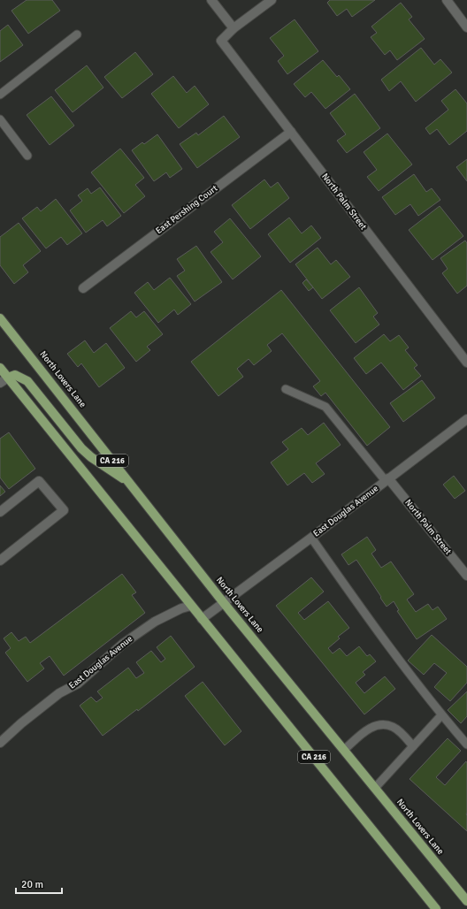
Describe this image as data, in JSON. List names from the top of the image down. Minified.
{"streets":{"main road":["North Lovers Lane","CA 216"],"street":["North Palm Street","East Pershing Court","East Douglas Avenue"]},"crossings":[["North Palm Street","East Pershing Court"],["North Palm Street","East Douglas Avenue"],["North Lovers Lane","East Douglas Avenue"],["CA 216","East Douglas Avenue"]],"scale_bar":"20 m"}
